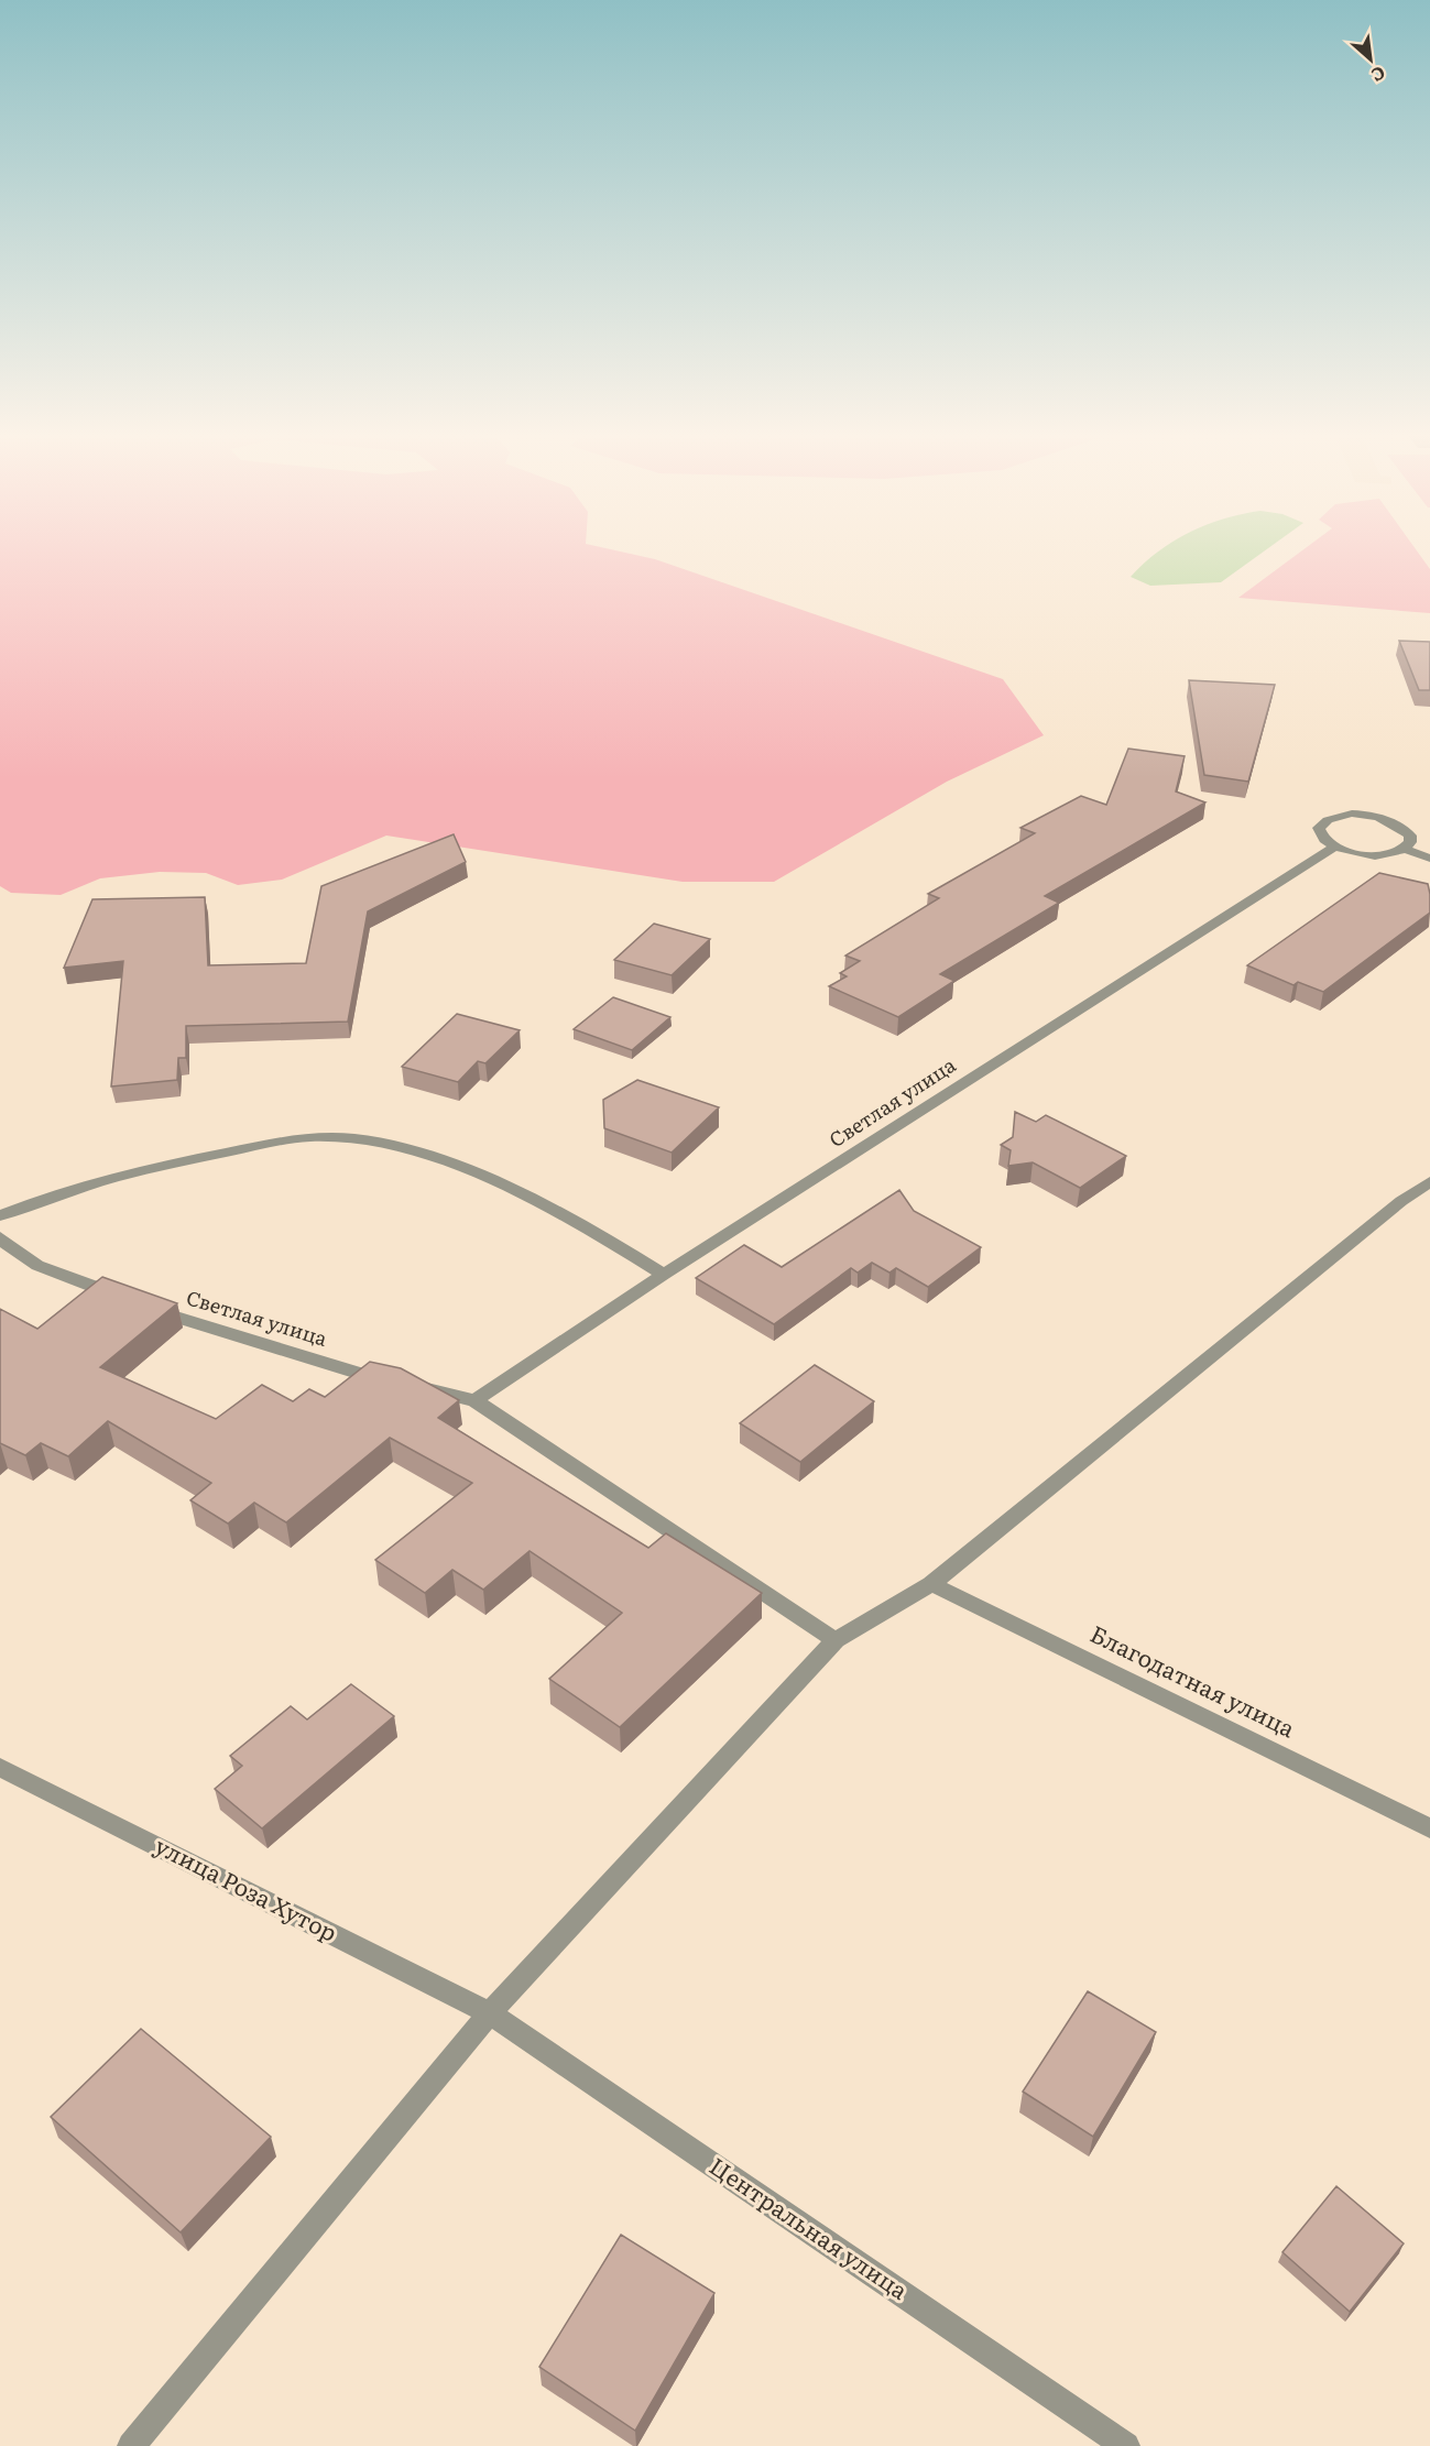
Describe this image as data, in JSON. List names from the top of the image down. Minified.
{"streets":{"street":["Светлая улица","Благодатная улица","улица Роза Хутор","Центральная улица"]},"crossings":[["улица Роза Хутор","Центральная улица"]],"north":"bottom right"}
